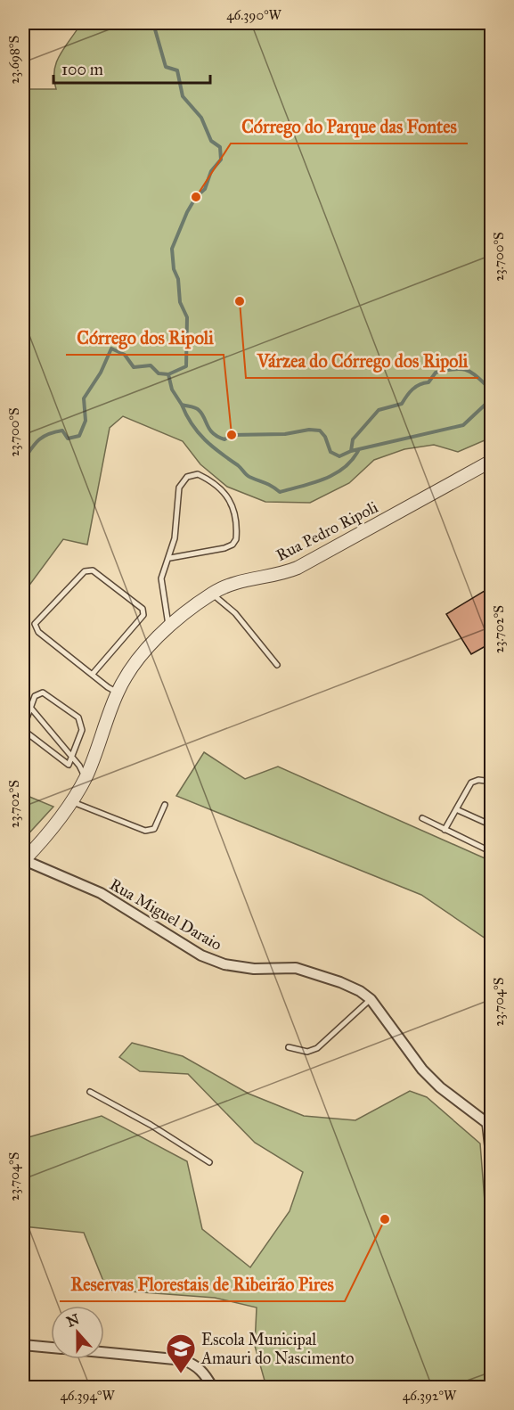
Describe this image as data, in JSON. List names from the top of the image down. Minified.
{"streets":{"street":["Rua Pedro Ripoli","Rua Miguel Daraio"]},"crossings":[["Rua Pedro Ripoli","Rua Miguel Daraio"]],"places":{"other":["Córrego do Parque das Fontes","Várzea do Córrego dos Ripoli","Córrego dos Ripoli","Reservas Florestais de Ribeirão Pires"],"school or university":["Escola Municipal Amauri do Nascimento"]},"scale_bar":"100 m","north":"top","coordinates":["46.390°W","23.698°S","23.700°S","23.702°S","23.704°S","46.394°W","46.392°W"]}
